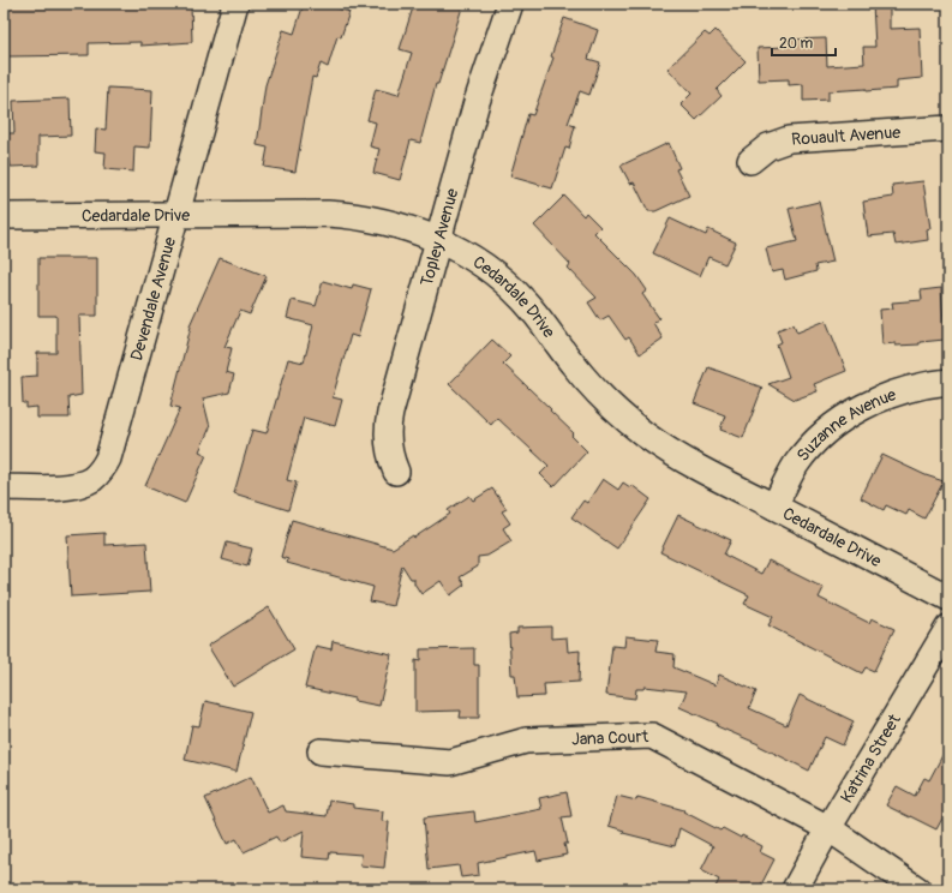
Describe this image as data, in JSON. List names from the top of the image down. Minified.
{"streets":{"street":["Rouault Avenue","Cedardale Drive","Topley Avenue","Devendale Avenue","Suzanne Avenue","Jana Court","Katrina Street"]},"crossings":[["Cedardale Drive","Topley Avenue"],["Cedardale Drive","Devendale Avenue"],["Cedardale Drive","Suzanne Avenue"],["Jana Court","Katrina Street"]],"scale_bar":"20 m"}
